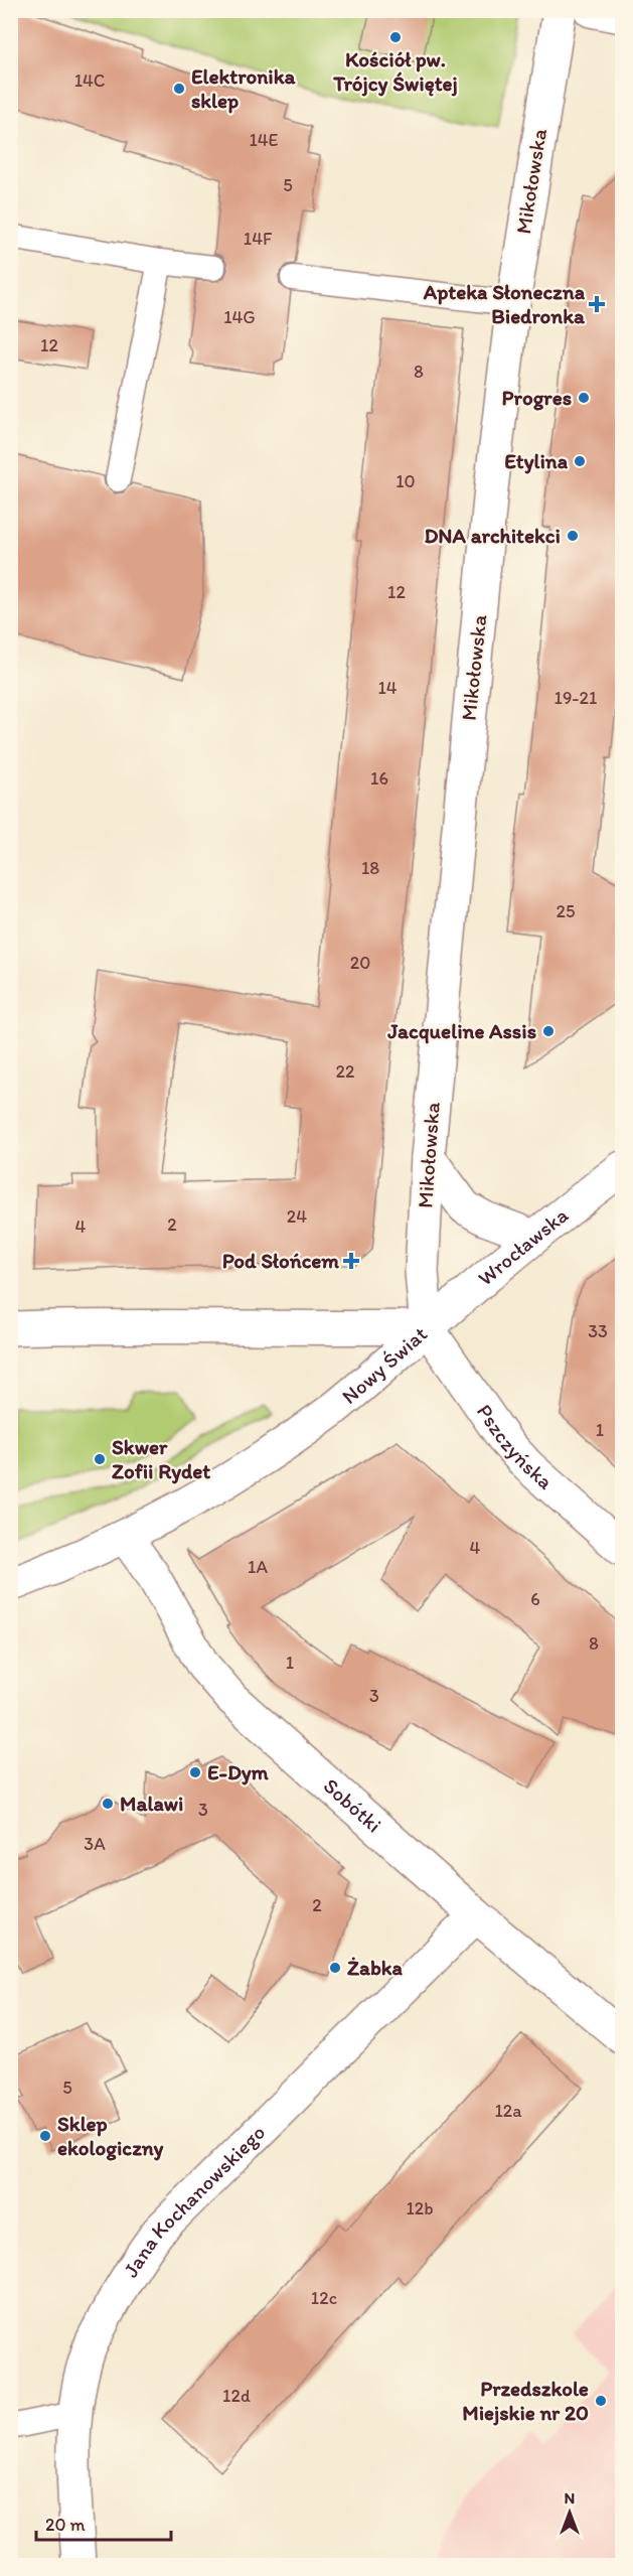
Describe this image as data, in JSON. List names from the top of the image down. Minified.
{"streets":{"street":["Mikołowska","Wrocławska","Nowy Świat","Pszczyńska","Sobótki","Jana Kochanowskiego"]},"crossings":[["Mikołowska","Wrocławska"],["Mikołowska","Nowy Świat"],["Mikołowska","Pszczyńska"],["Wrocławska","Nowy Świat"],["Wrocławska","Pszczyńska"],["Nowy Świat","Pszczyńska"],["Nowy Świat","Sobótki"],["Sobótki","Jana Kochanowskiego"]],"places":{"other":["Kościół pw. Trójcy Świętej","Elektronika sklep","Progres","Etylina","DNA architekci","Jacqueline Assis","Skwer Zofii Rydet","E-Dym","Malawi","Żabka","Sklep ekologiczny","Przedszkole Miejskie nr 20"],"health":["Apteka Słoneczna Biedronka","Pod Słońcem"]},"house_numbers":["14C","14E","5","14F","14G","12","8","10","12","14","19-21","16","18","25","20","22","24","2","4","33","1","4","1A","6","8","1","3","3","3A","2","5","12a","12b","12c","12d"],"scale_bar":"20 m","north":"top"}
